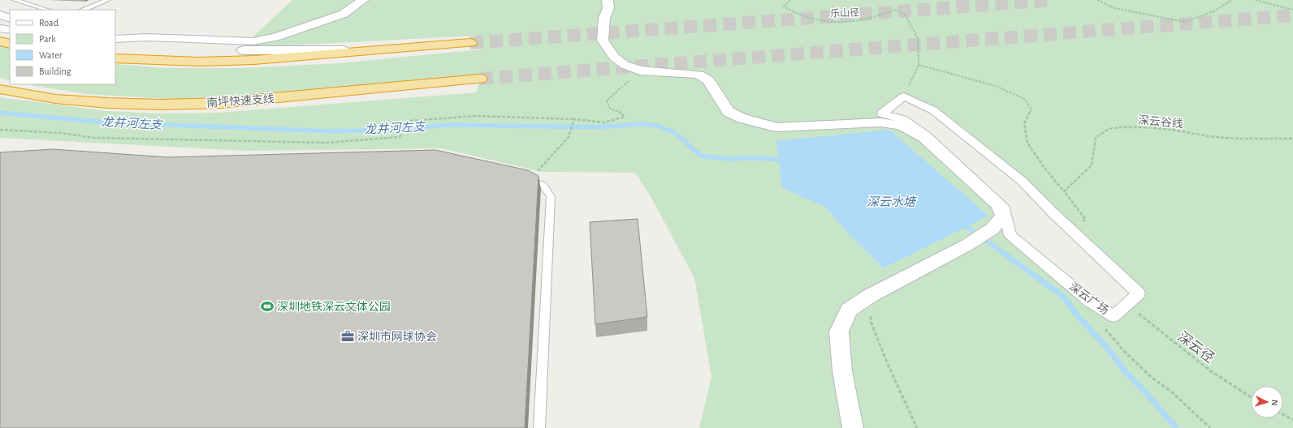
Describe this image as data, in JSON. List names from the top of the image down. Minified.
{"streets":{"highway":["南坪快速支线"],"street":["深云广场"],"path":["乐山径","深云谷线","深云径"]},"crossings":[["乐山径","深云广场"],["深云广场","深云径"]],"water":["龙井河左支","深云水塘"],"places":{"sports":["深圳地铁深云文体公园"],"office":["深圳市网球协会"]},"legend":["Road","Park","Water","Building"],"north":"right"}
